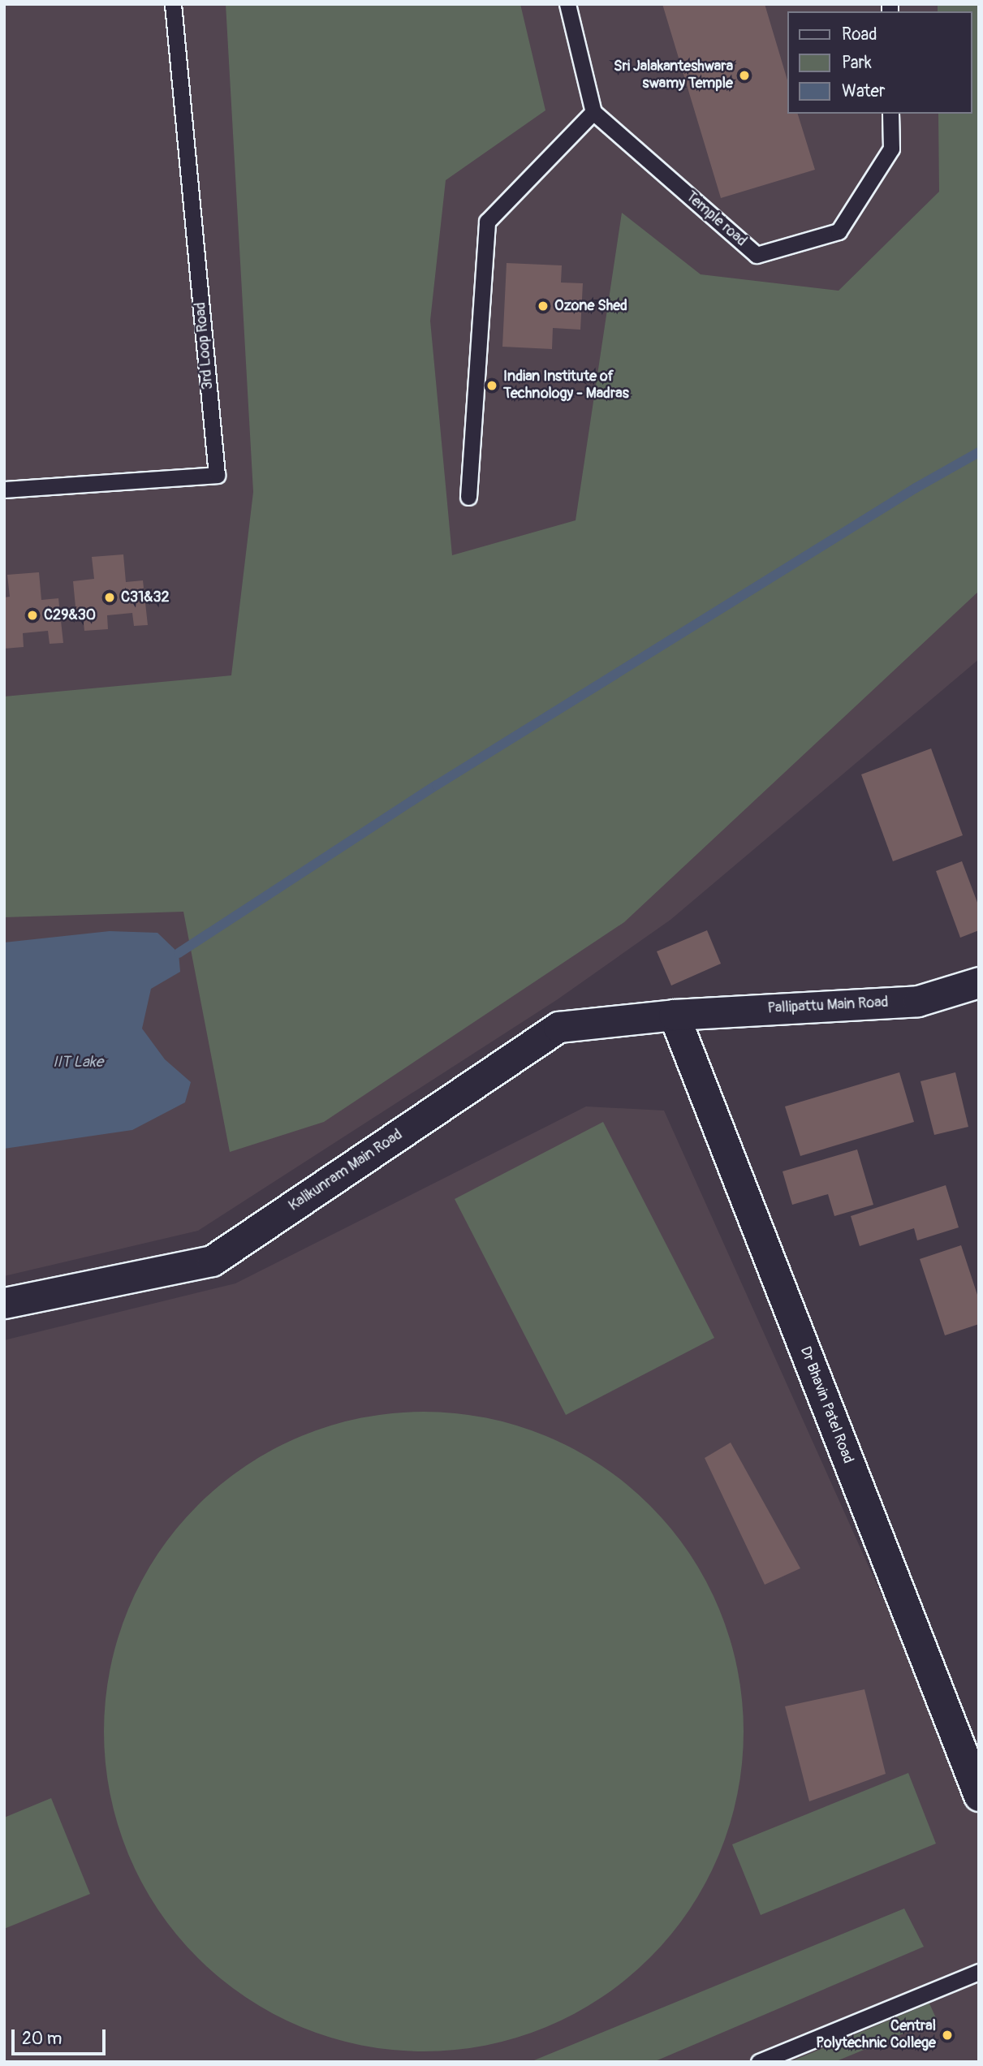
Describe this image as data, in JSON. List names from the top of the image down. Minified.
{"streets":{"street":["Pallipattu Main Road","Kalikunram Main Road","Dr Bhavin Patel Road"],"lane":["Temple road","3rd Loop Road"]},"crossings":[["Pallipattu Main Road","Kalikunram Main Road"],["Pallipattu Main Road","Dr Bhavin Patel Road"],["Kalikunram Main Road","Dr Bhavin Patel Road"]],"water":["IIT Lake"],"places":["Sri Jalakanteshwara swamy Temple","Ozone Shed","Indian Institute of Technology - Madras","C31&32","C29&30","Central Polytechnic College"],"legend":["Road","Park","Water"],"scale_bar":"20 m"}
